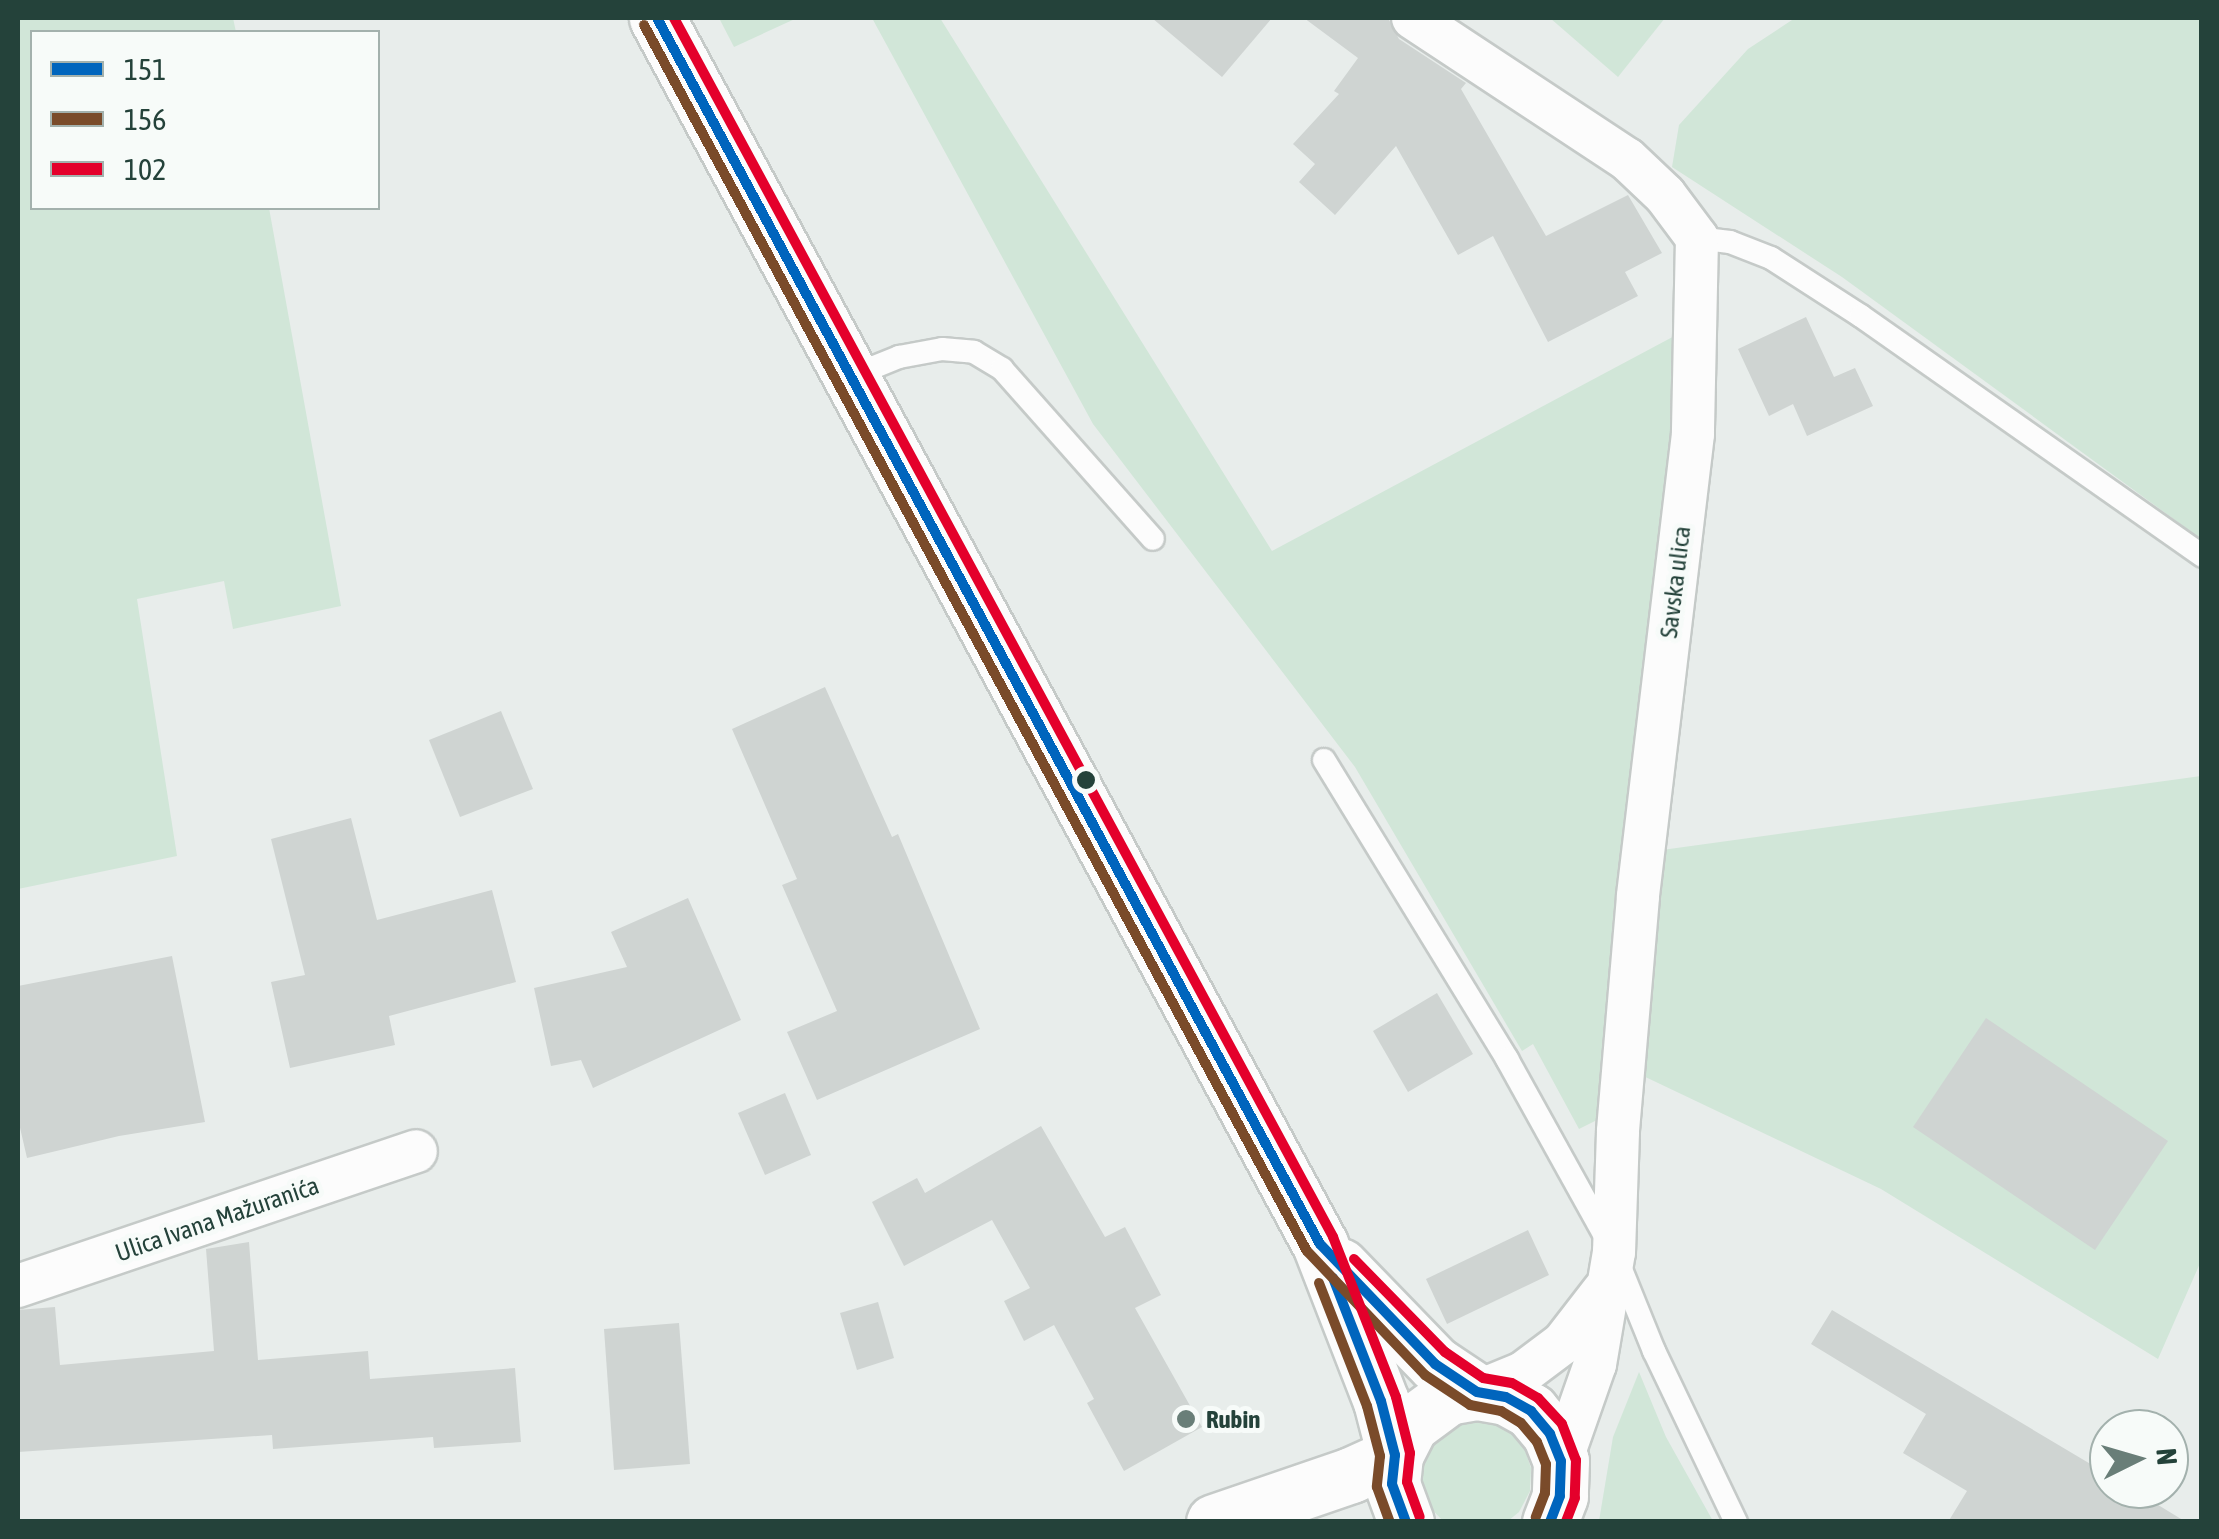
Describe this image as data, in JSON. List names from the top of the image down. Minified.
{"streets":{"street":["Savska ulica","Ulica Ivana Mažuranića"]},"places":["Rubin"],"lines":["transit line 151","transit line 102","transit line 156"],"legend":["151","156","102"],"north":"right"}
